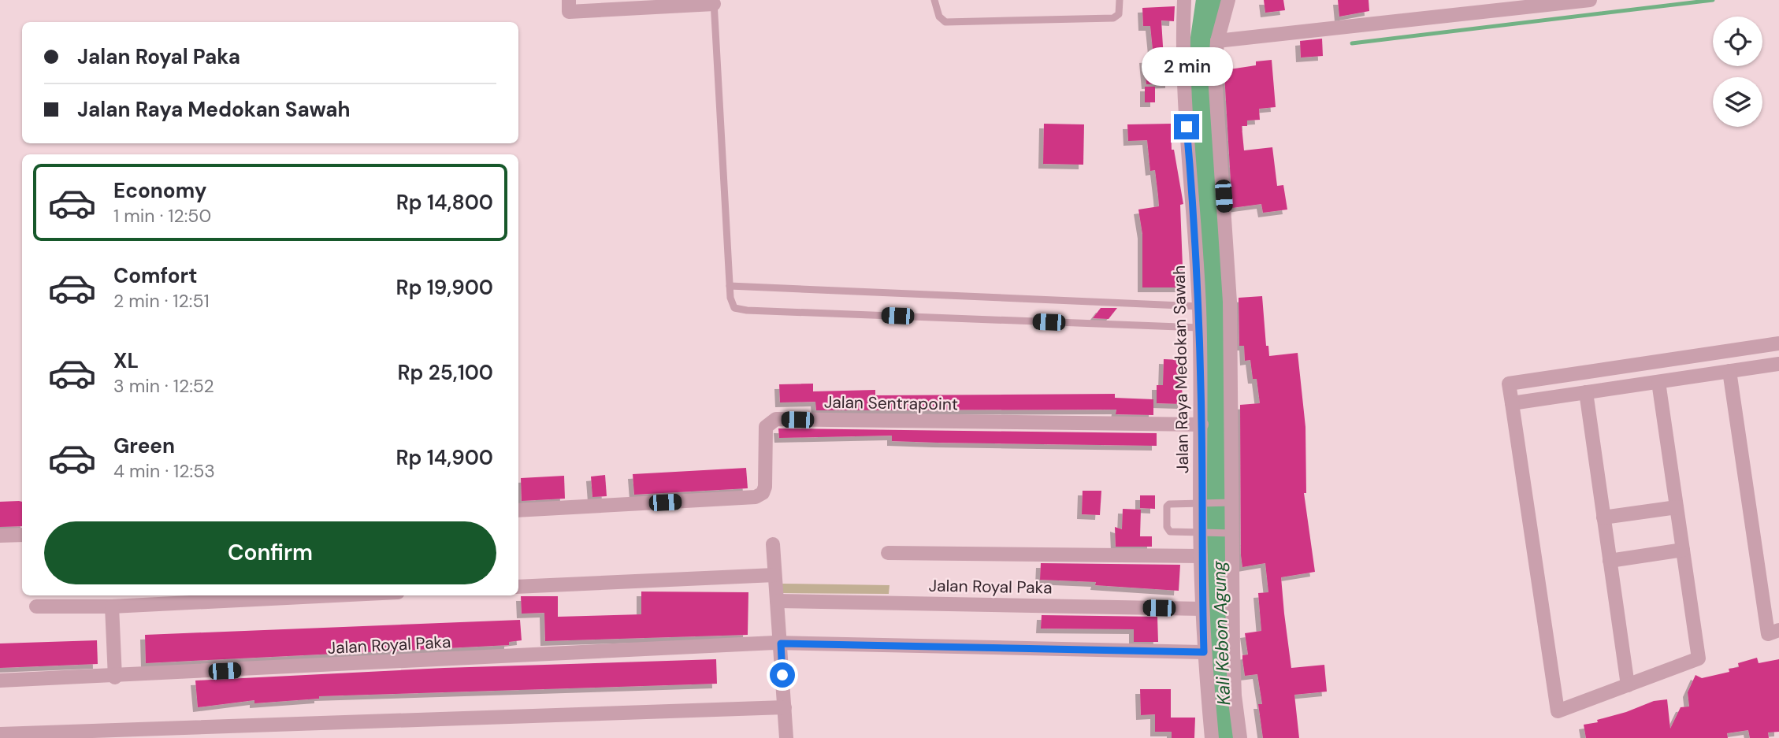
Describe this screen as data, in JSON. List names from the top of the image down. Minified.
{"streets":{"street":["Jalan Raya Medokan Sawah","Jalan Sentrapoint","Jalan Royal Paka"]},"crossings":[["Jalan Raya Medokan Sawah","Jalan Sentrapoint"],["Jalan Raya Medokan Sawah","Jalan Royal Paka"]],"water":["Kali Kebon Agung"],"page":{"banner":["Jalan Royal Paka","Jalan Raya Medokan Sawah"],"bubble":"2 min","list":[{"name":"Economy","note":"1 min · 12:50","value":"Rp 14,800"},{"name":"Comfort","note":"2 min · 12:51","value":"Rp 19,900"},{"name":"XL","note":"3 min · 12:52","value":"Rp 25,100"},{"name":"Green","note":"4 min · 12:53","value":"Rp 14,900"}],"buttons":"Confirm"}}
